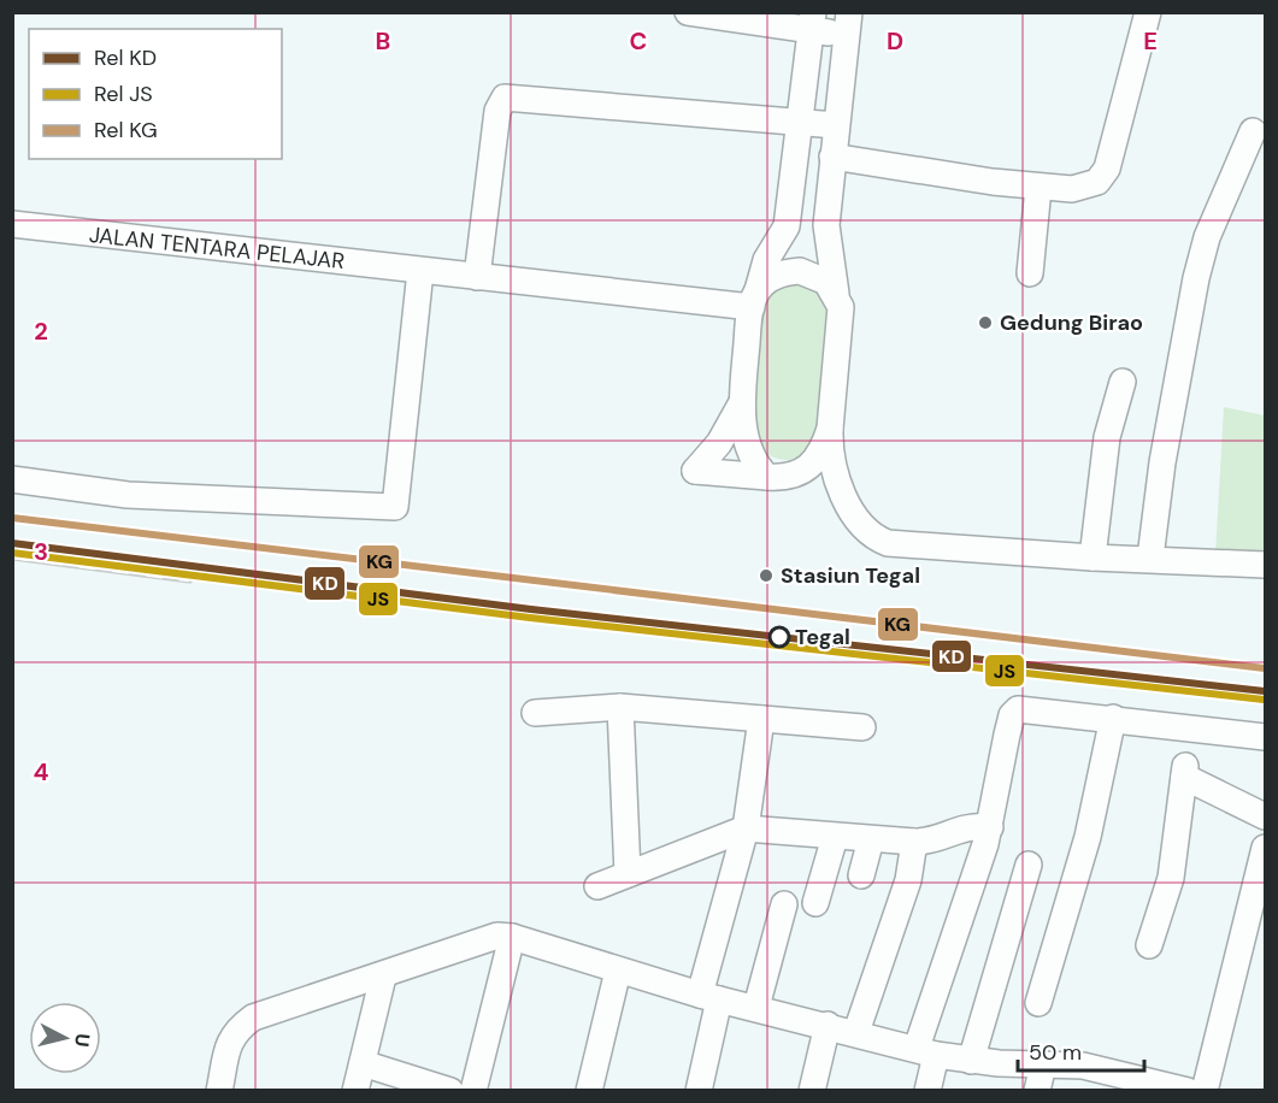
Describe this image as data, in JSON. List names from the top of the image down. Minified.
{"streets":{"street":["JALAN TENTARA PELAJAR"]},"places":["Gedung Birao","Stasiun Tegal","Tegal"],"lines":["rail line KG","rail line KD","rail line JS"],"legend":["Rel KD","Rel JS","Rel KG"],"scale_bar":"50 m","north":"right","grid":{"columns":["B","C","D","E"],"rows":["2","3","4"]}}
